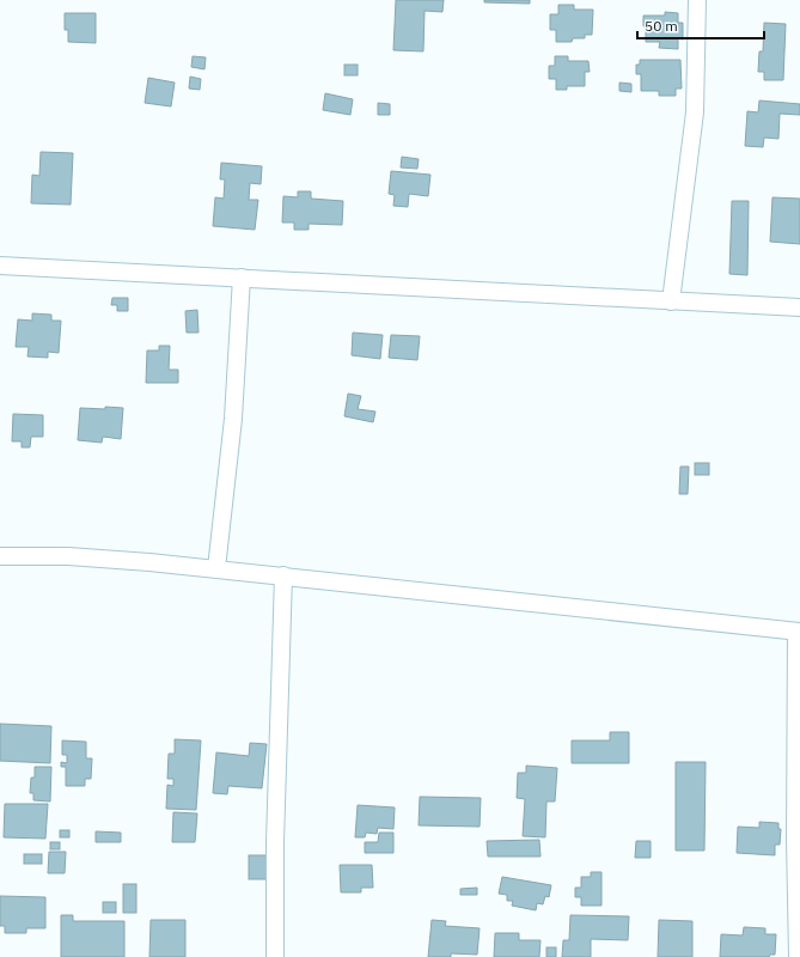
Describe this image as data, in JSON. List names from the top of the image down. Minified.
{"scale_bar":"50 m"}
